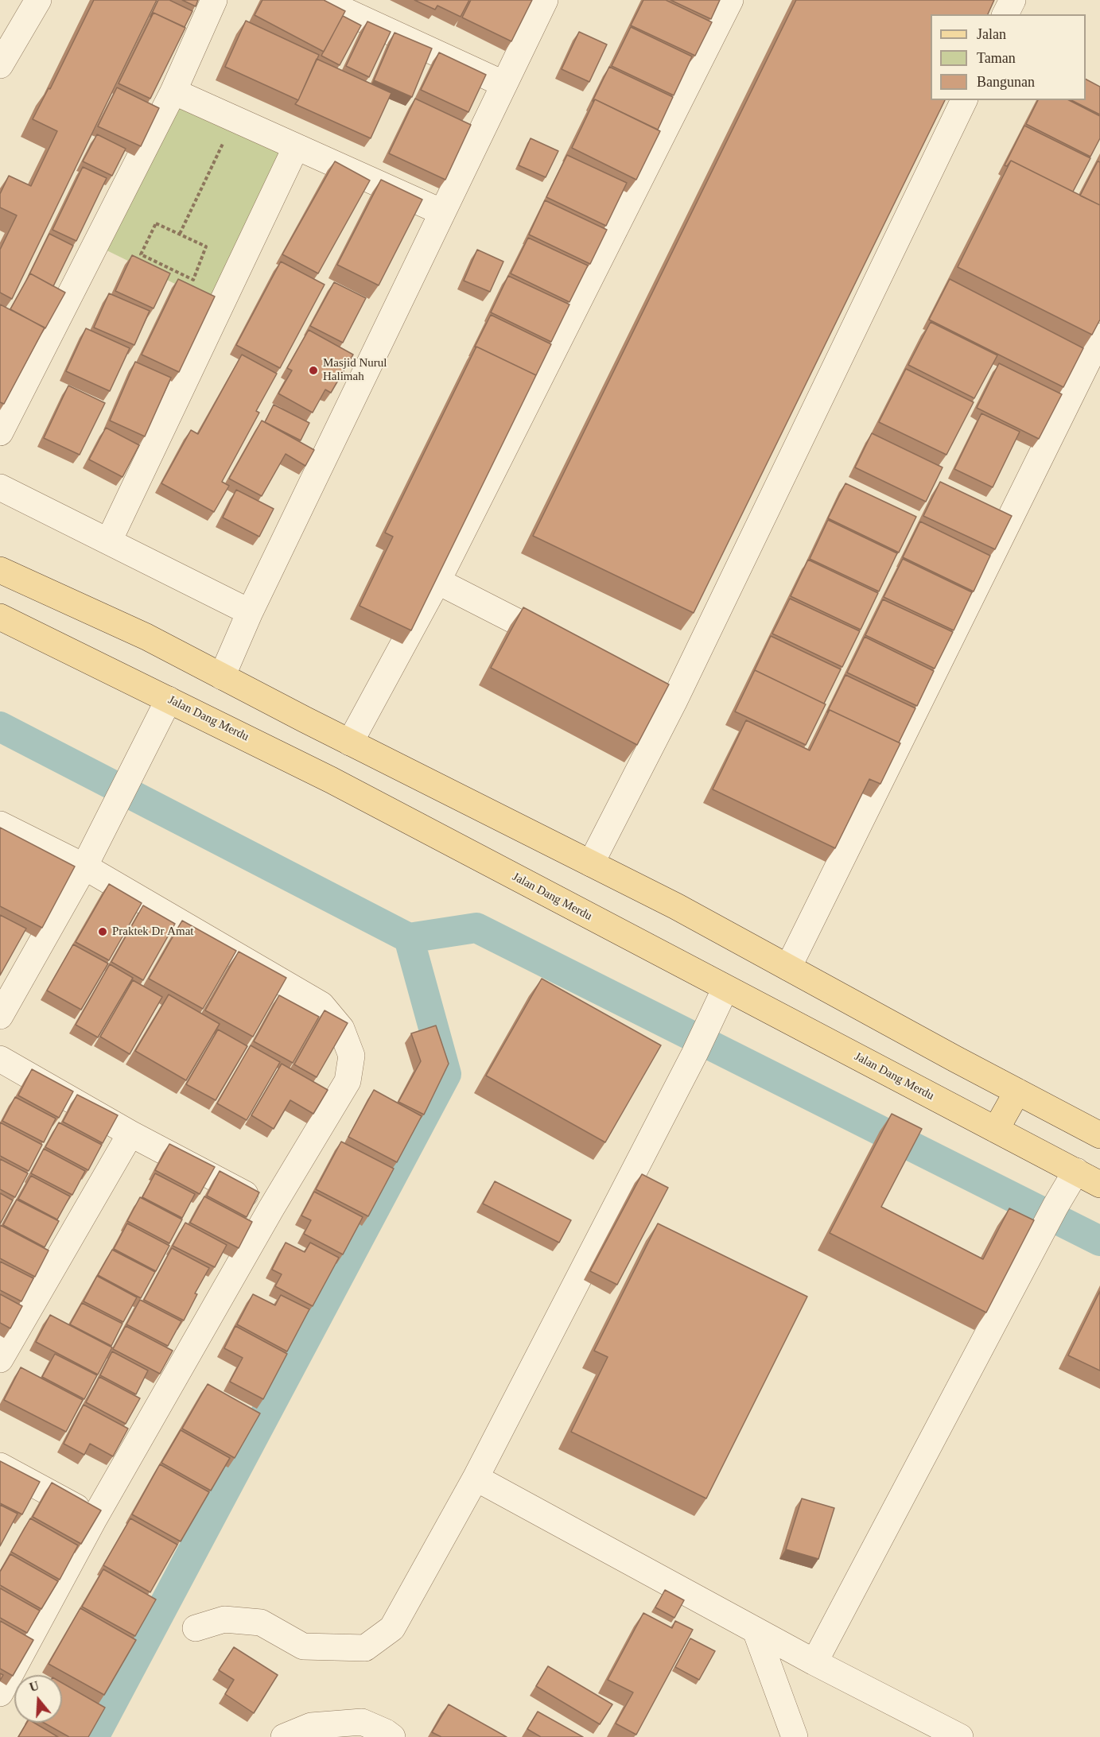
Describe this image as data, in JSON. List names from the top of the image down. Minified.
{"streets":{"main road":["Jalan Dang Merdu"]},"places":["Masjid Nurul Halimah","Praktek Dr Amat"],"legend":["Jalan","Taman","Bangunan"],"north":"top"}
